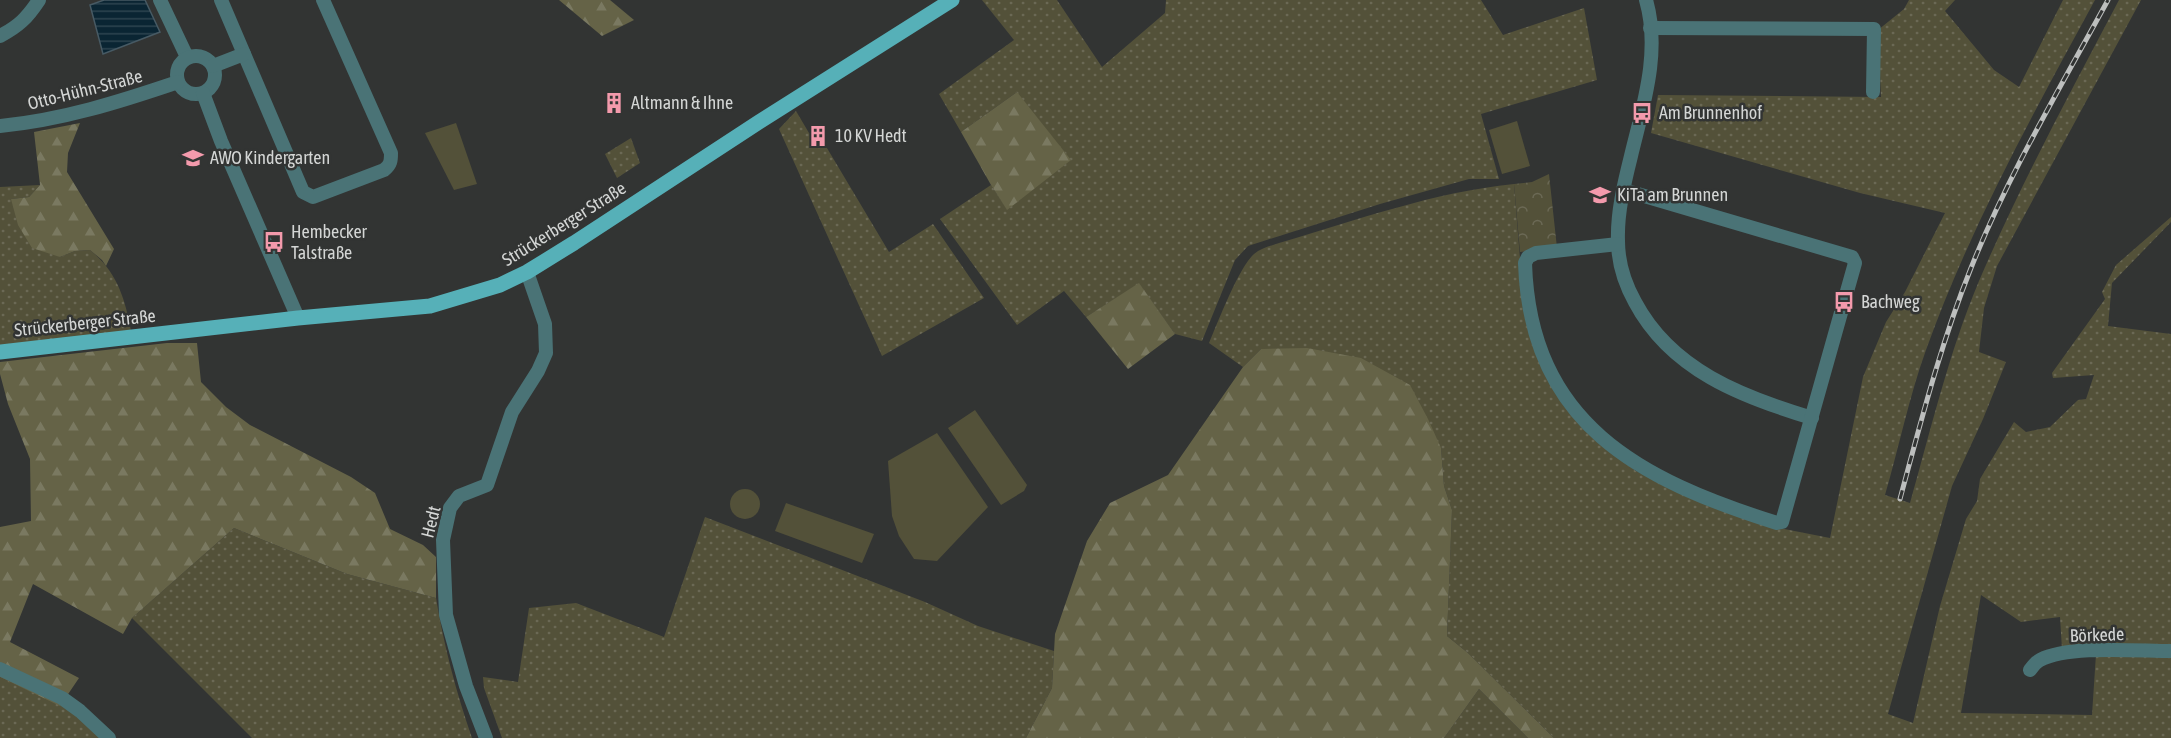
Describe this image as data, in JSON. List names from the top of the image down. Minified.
{"streets":{"main road":["Strückerberger Straße"],"street":["Otto-Hühn-Straße","Hedt","Börkede"]},"crossings":[["Strückerberger Straße","Hedt"]],"places":{"building":["Altmann & Ihne","10 KV Hedt"],"bus stop":["Am Brunnenhof","Hembecker Talstraße","Bachweg"],"school or university":["AWO Kindergarten","KiTa am Brunnen"]}}
